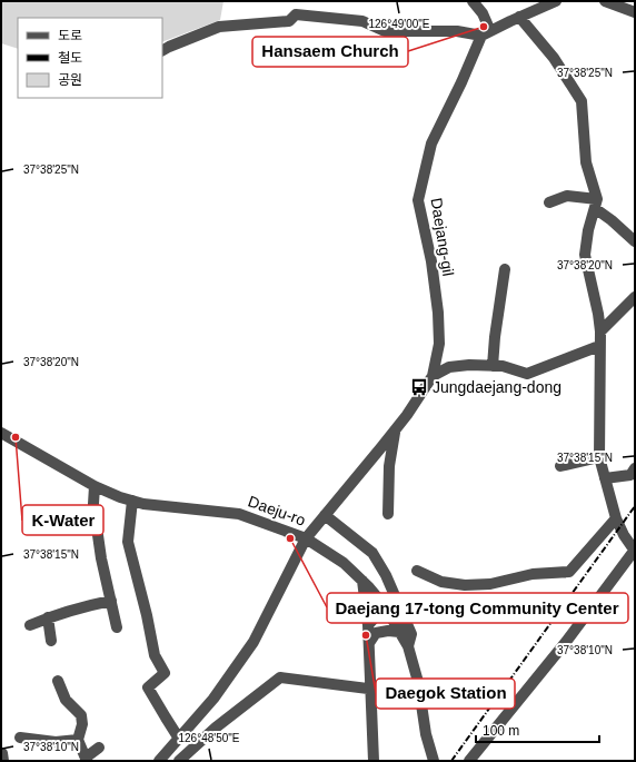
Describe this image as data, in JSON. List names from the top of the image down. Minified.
{"streets":{"street":["Daejang-gil","Daeju-ro"]},"crossings":[["Daejang-gil","Daeju-ro"]],"places":{"other":["Hansaem Church","K-Water","Daejang 17-tong Community Center","Daegok Station"],"bus stop":["Jungdaejang-dong"]},"legend":["도로","철도","공원"],"scale_bar":"100 m","coordinates":["126°49'00\"E","37°38'25\"N","37°38'20\"N","37°38'15\"N","37°38'10\"N","126°48'50\"E"]}
